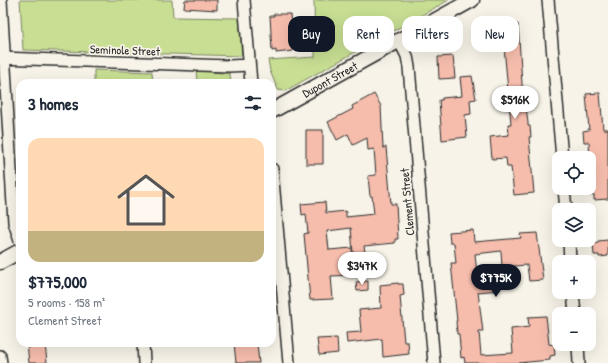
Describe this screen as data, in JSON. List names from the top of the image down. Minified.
{"streets":{"street":["Seminole Street","Dupont Street","Clement Street"]},"crossings":[["Dupont Street","Clement Street"]],"page":{"chip":["Buy","Rent","Filters","New"],"heading":"3 homes","price":["$516K","$347K","$775K"],"list":[{"name":"$775,000","note":"5 rooms · 158 m² · Clement Street"}],"map_buttons":["+","−"]}}
